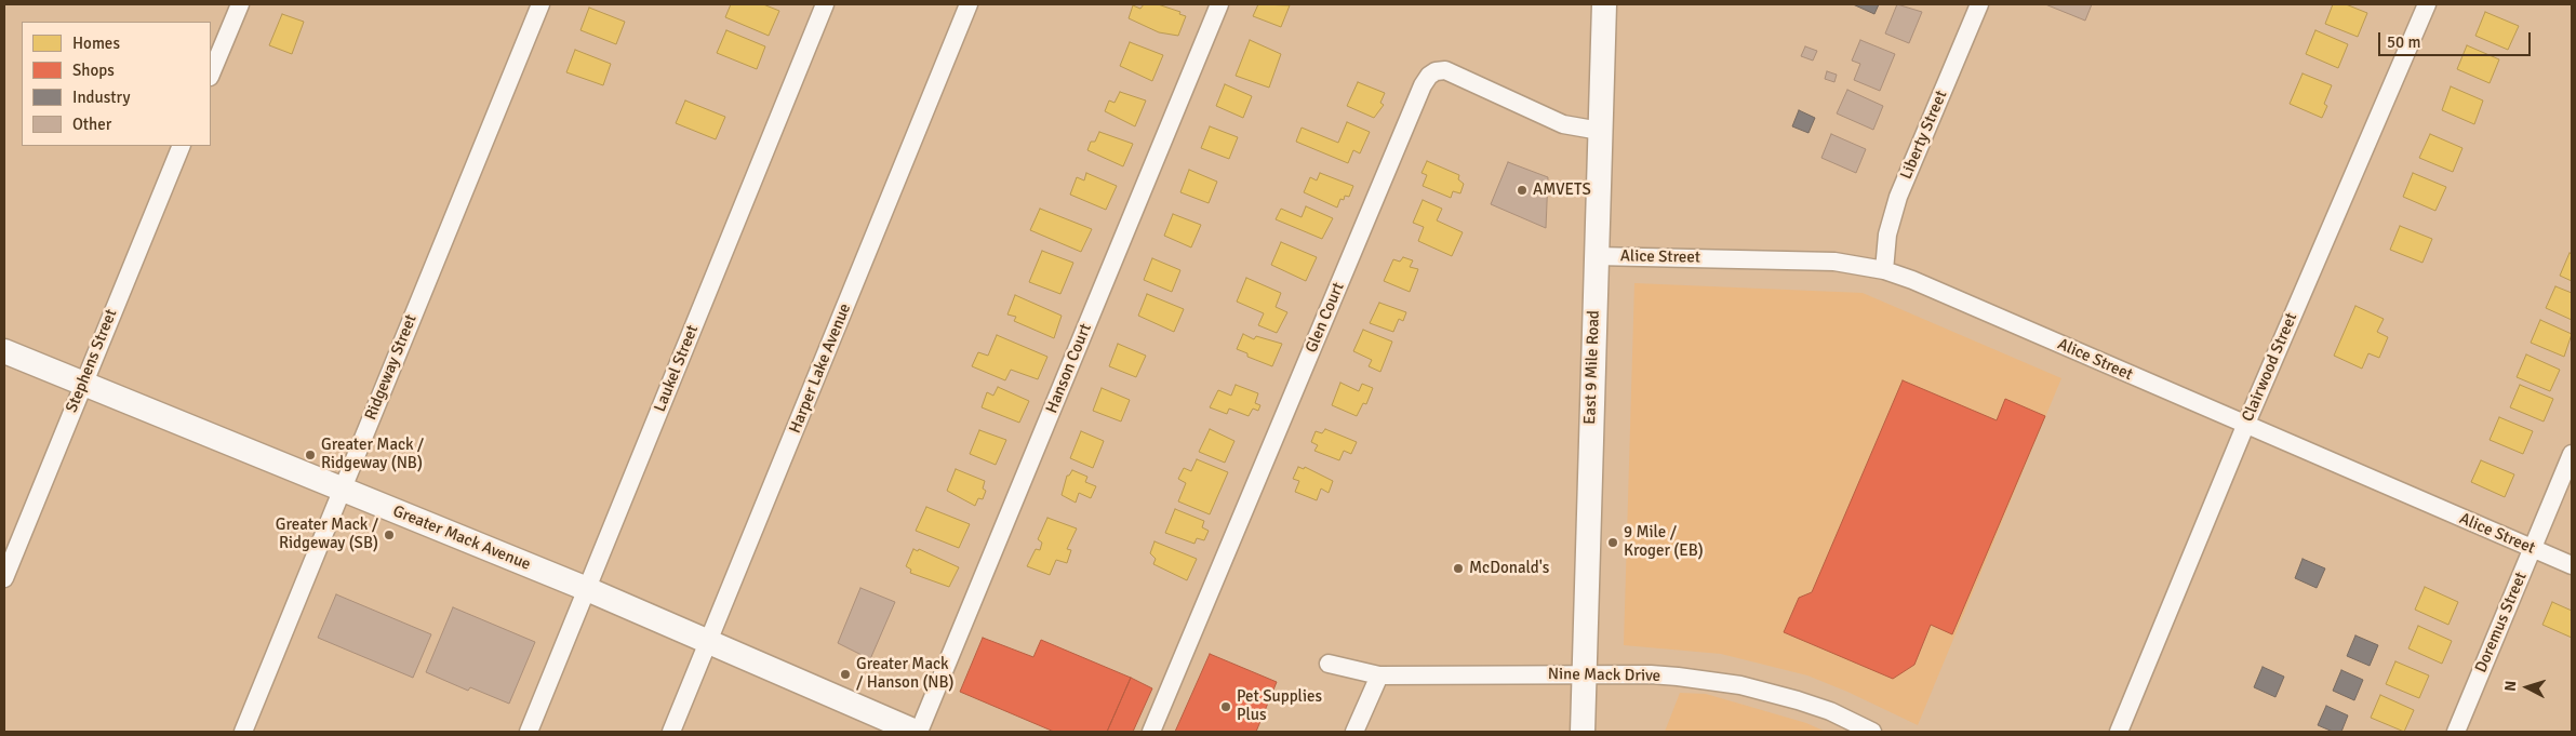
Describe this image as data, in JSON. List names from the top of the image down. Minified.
{"streets":{"street":["Liberty Street","Alice Street","Glen Court","Stephens Street","Ridgeway Street","East 9 Mile Road","Clairwood Street","Laukel Street","Harper Lake Avenue","Hanson Court","Greater Mack Avenue","Doremus Street","Nine Mack Drive"]},"crossings":[["Liberty Street","Alice Street"],["Alice Street","East 9 Mile Road"],["Alice Street","Clairwood Street"],["Alice Street","Doremus Street"],["Glen Court","East 9 Mile Road"],["Stephens Street","Greater Mack Avenue"],["Ridgeway Street","Greater Mack Avenue"],["East 9 Mile Road","Nine Mack Drive"],["Laukel Street","Greater Mack Avenue"],["Harper Lake Avenue","Greater Mack Avenue"],["Hanson Court","Greater Mack Avenue"]],"places":["AMVETS","Greater Mack / Ridgeway (NB)","Greater Mack / Ridgeway (SB)","9 Mile / Kroger (EB)","McDonald's","Greater Mack / Hanson (NB)","Pet Supplies Plus"],"legend":["Homes","Shops","Industry","Other"],"scale_bar":"50 m","north":"left"}
